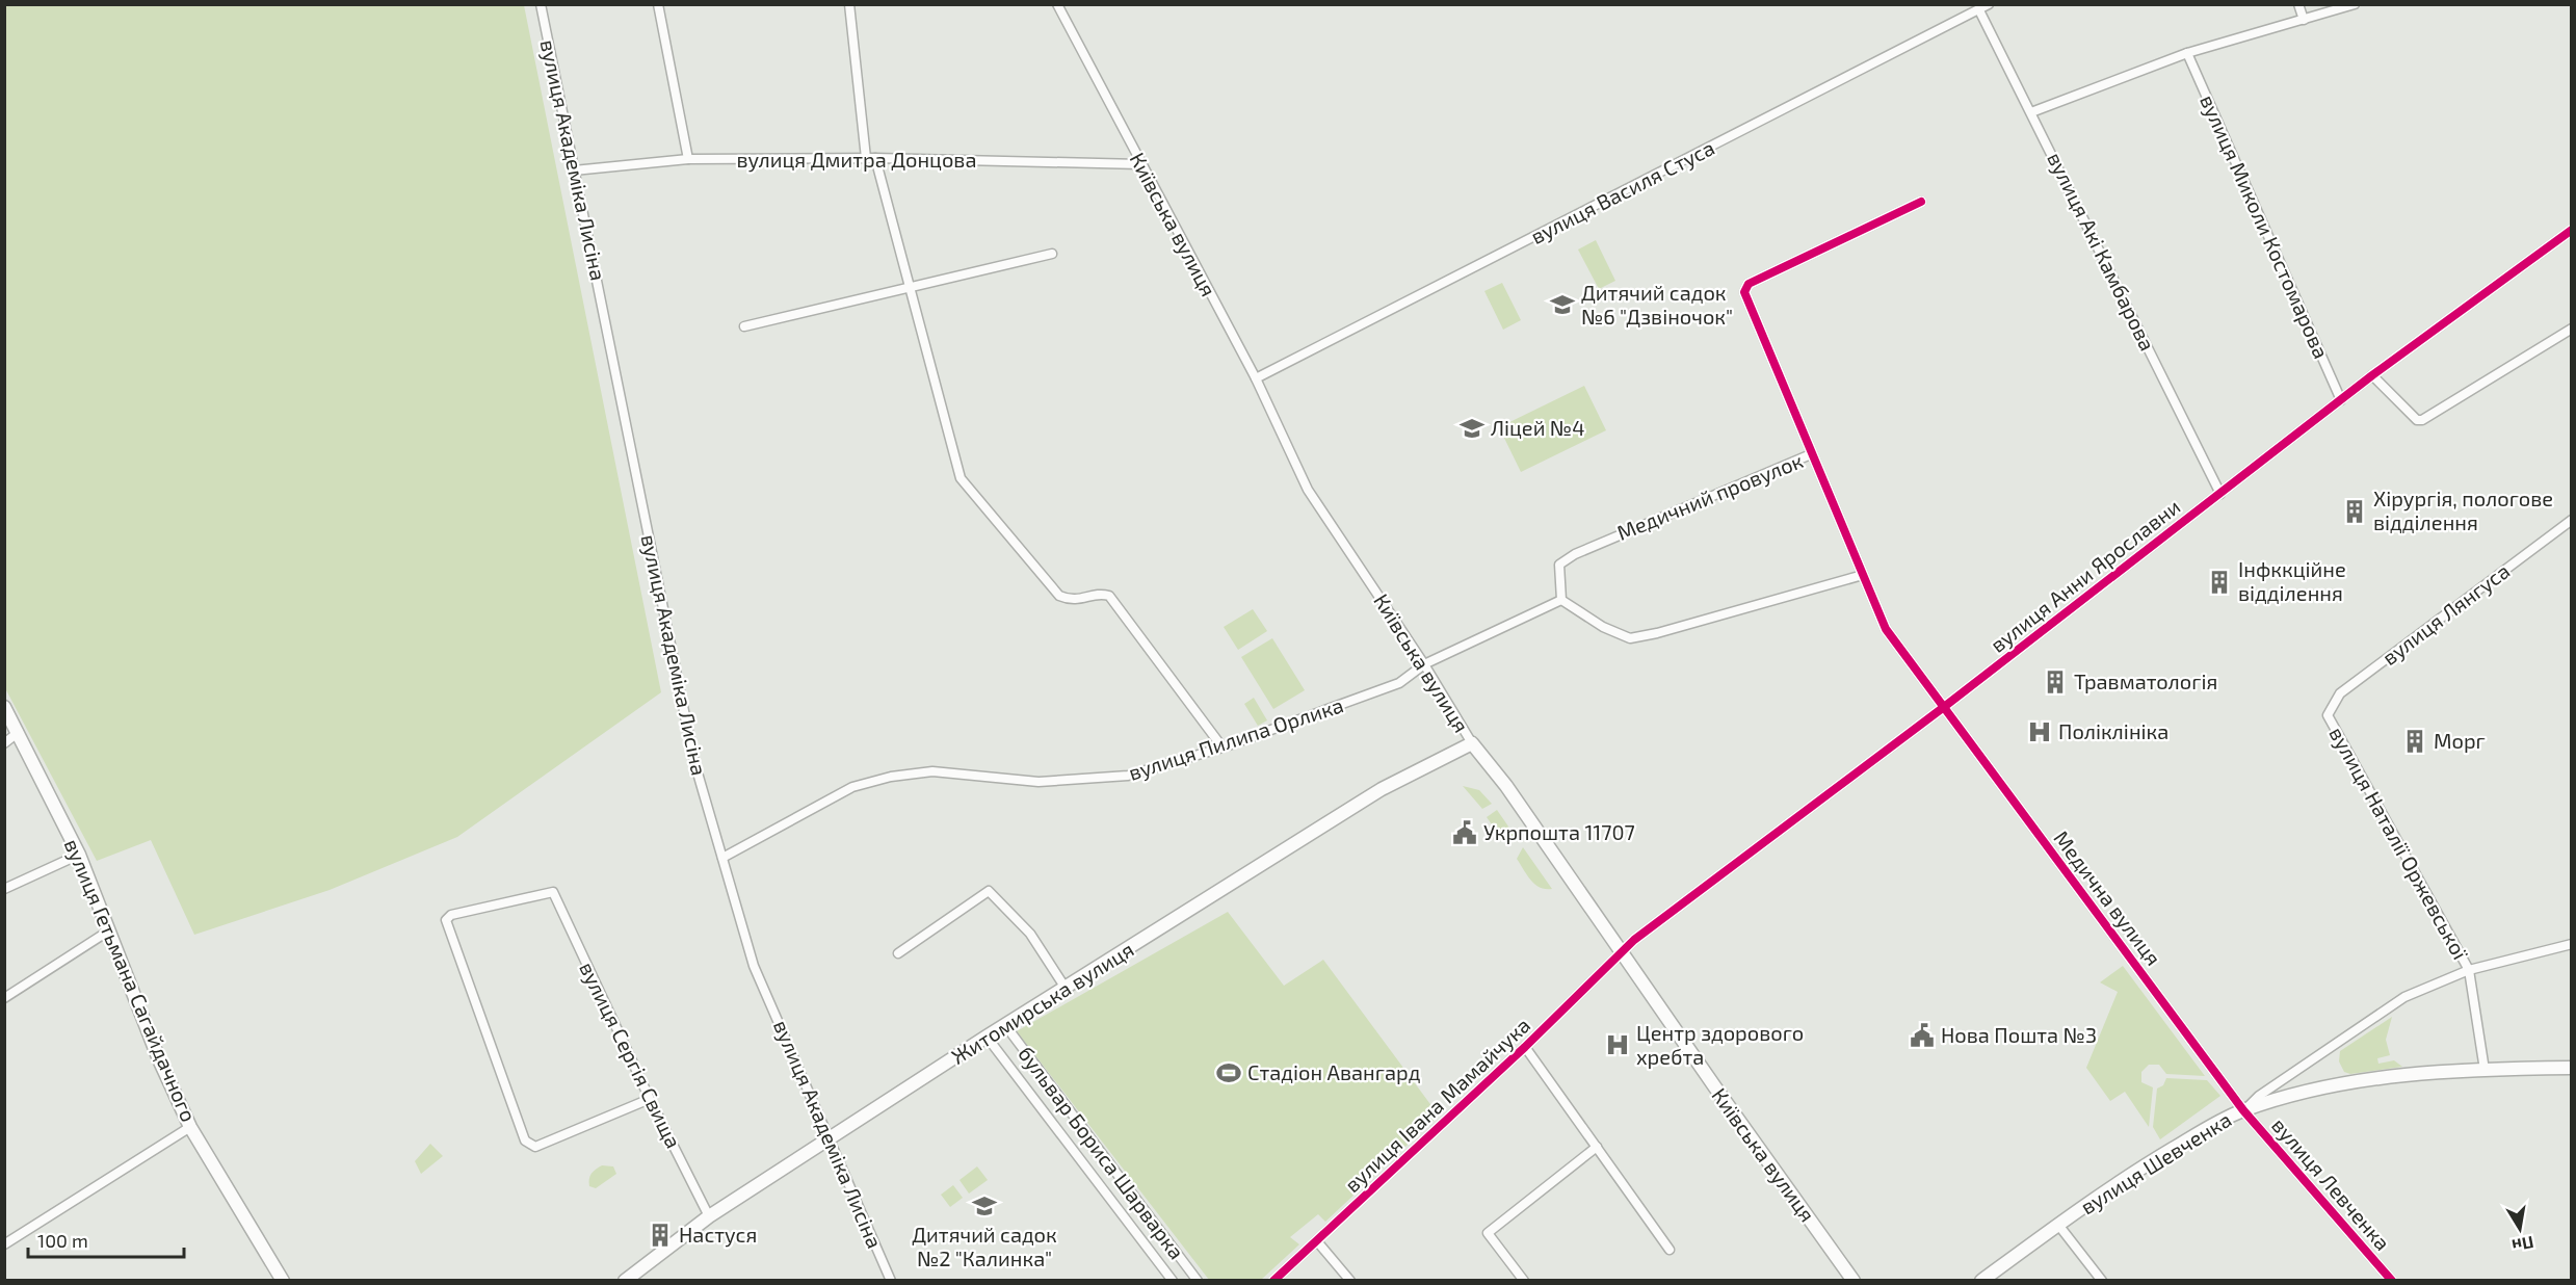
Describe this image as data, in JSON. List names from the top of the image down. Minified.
{"streets":{"main road":["Київська вулиця","вулиця Гетьмана Сагайдачного","Житомирська вулиця","вулиця Шевченка"],"street":["вулиця Академіка Лисіна","вулиця Дмитра Донцова","вулиця Василя Стуса","вулиця Миколи Костомарова","вулиця Акі Камбарова","Медичний провулок","вулиця Анни Ярославни","вулиця Лянгуса","вулиця Пилипа Орлика","вулиця Наталії Оржевської","Медична вулиця","вулиця Сергія Свища","вулиця Івана Мамайчука","бульвар Бориса Шарварка","вулиця Левченка"]},"crossings":[["вулиця Академіка Лисіна","вулиця Дмитра Донцова"],["вулиця Академіка Лисіна","вулиця Пилипа Орлика"],["вулиця Академіка Лисіна","Житомирська вулиця"],["вулиця Дмитра Донцова","Київська вулиця"],["вулиця Василя Стуса","Київська вулиця"],["вулиця Василя Стуса","вулиця Акі Камбарова"],["Київська вулиця","вулиця Анни Ярославни"],["Київська вулиця","вулиця Пилипа Орлика"],["Київська вулиця","Житомирська вулиця"],["Київська вулиця","вулиця Івана Мамайчука"],["вулиця Миколи Костомарова","вулиця Анни Ярославни"],["вулиця Акі Камбарова","вулиця Анни Ярославни"],["Медичний провулок","вулиця Анни Ярославни"],["Медичний провулок","Медична вулиця"],["вулиця Анни Ярославни","Медична вулиця"],["вулиця Анни Ярославни","вулиця Івана Мамайчука"],["вулиця Лянгуса","вулиця Наталії Оржевської"],["Медична вулиця","вулиця Шевченка"],["Медична вулиця","вулиця Левченка"],["Житомирська вулиця","вулиця Сергія Свища"],["Житомирська вулиця","бульвар Бориса Шарварка"],["вулиця Шевченка","вулиця Левченка"]],"places":{"school or university":["Дитячий садок №6 \"Дзвіночок\"","Ліцей №4","Дитячий садок №2 \"Калинка\""],"building":["Хірургія, пологове відділення","Інфккційне відділення","Травматологія","Морг","Настуся"],"hospital":["Поліклініка","Центр здорового хребта"],"public building":["Укрпошта 11707","Нова Пошта №3"],"sports":["Стадіон Авангард"]},"scale_bar":"100 m","north":"bottom"}
